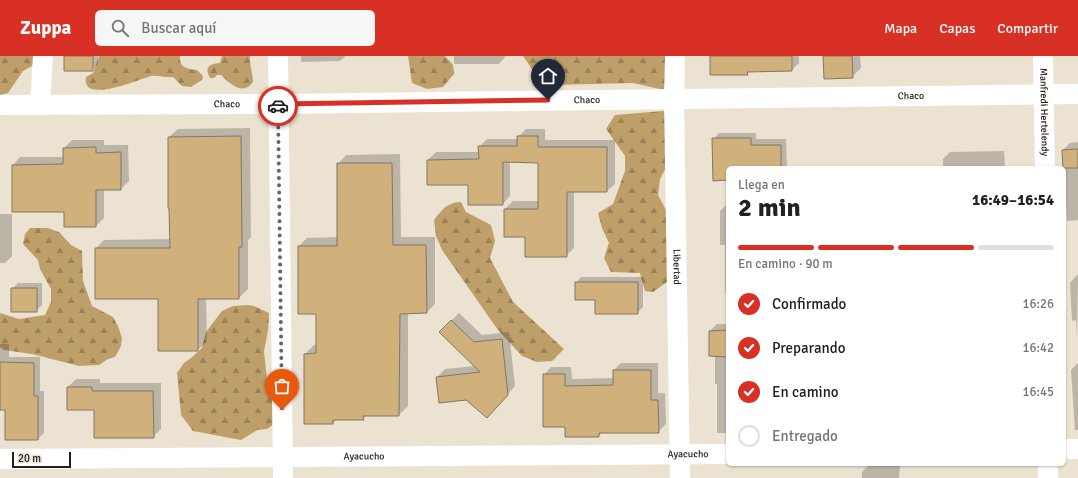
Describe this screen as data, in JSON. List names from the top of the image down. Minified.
{"streets":{"street":["Chaco","Manfredi Hertelendy","Libertad","Ayacucho"]},"crossings":[["Chaco","Manfredi Hertelendy"],["Chaco","Libertad"],["Libertad","Ayacucho"]],"scale_bar":"20 m","page":{"header":"Zuppa","search":"Buscar aquí","nav":["Mapa","Capas","Compartir"],"heading":["2 min","Llega en","16:49–16:54"],"bar":"En camino · 90 m","list":[["Confirmado","16:26"],["Preparando","16:42"],["En camino","16:45"],"Entregado"],"scale":"20 m"}}
